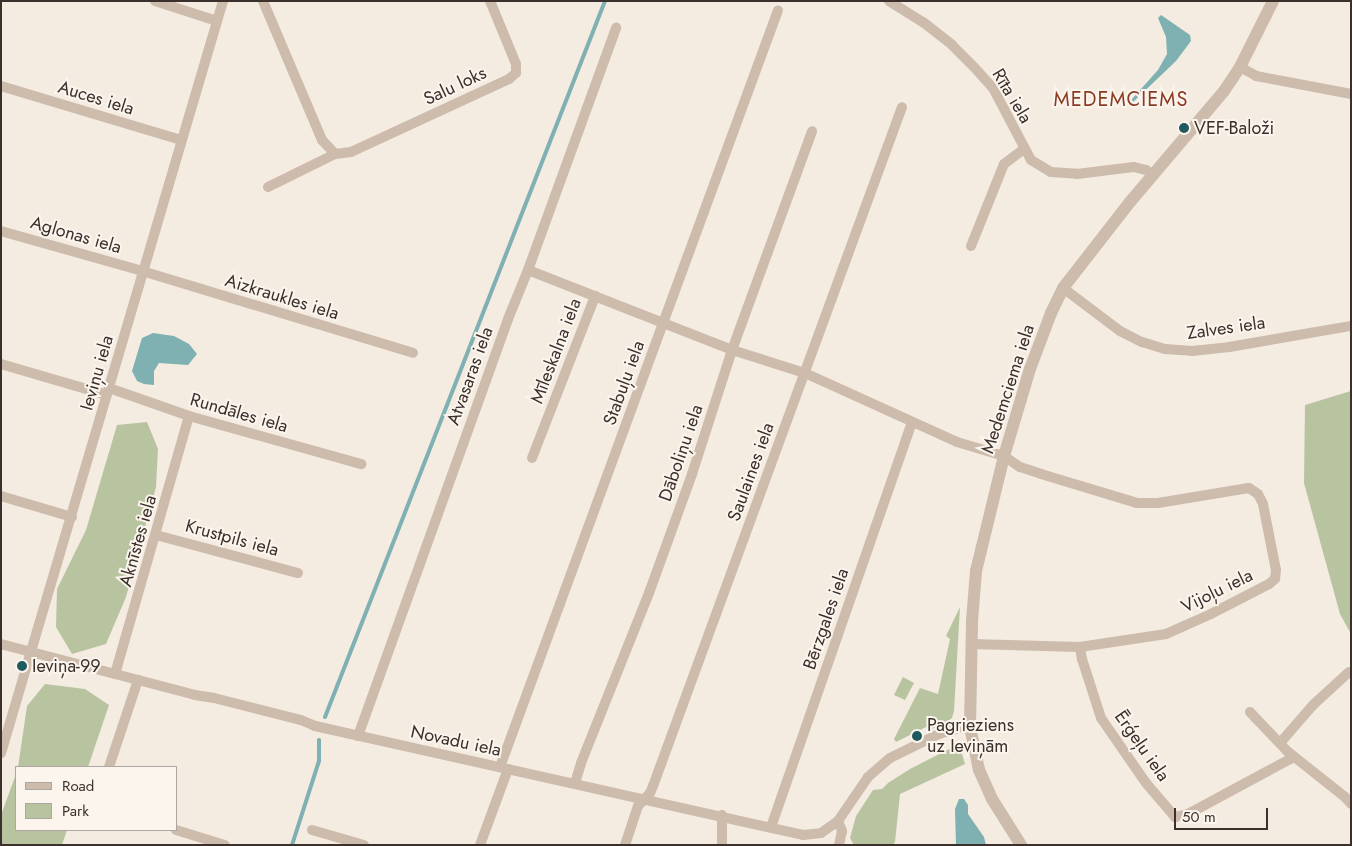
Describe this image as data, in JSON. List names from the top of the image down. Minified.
{"streets":{"street":["Salu loks","Rīta iela","Auces iela","Aglonas iela","Aizkraukles iela","Zalves iela","Mīleskalna iela","Ieviņu iela","Atvasaras iela","Stabuļu iela","Medemciema iela","Rundāles iela","Dāboliņu iela","Saulaines iela","Krustpils iela","Aknīstes iela","Vijoļu iela","Bērzgales iela","Novadu iela","Ērģeļu iela"]},"crossings":[["Rīta iela","Medemciema iela"],["Auces iela","Ieviņu iela"],["Aglonas iela","Aizkraukles iela"],["Aglonas iela","Ieviņu iela"],["Aizkraukles iela","Ieviņu iela"],["Zalves iela","Medemciema iela"],["Mīleskalna iela","Atvasaras iela"],["Ieviņu iela","Rundāles iela"],["Ieviņu iela","Novadu iela"],["Atvasaras iela","Novadu iela"],["Stabuļu iela","Novadu iela"],["Medemciema iela","Vijoļu iela"],["Medemciema iela","Novadu iela"],["Rundāles iela","Aknīstes iela"],["Dāboliņu iela","Novadu iela"],["Saulaines iela","Novadu iela"],["Krustpils iela","Aknīstes iela"],["Aknīstes iela","Novadu iela"],["Vijoļu iela","Ērģeļu iela"],["Bērzgales iela","Novadu iela"]],"districts":["MEDEMCIEMS"],"places":["VEF-Baloži","Ieviņa-99","Pagrieziens uz Ieviņām"],"legend":["Road","Park"],"scale_bar":"50 m"}
